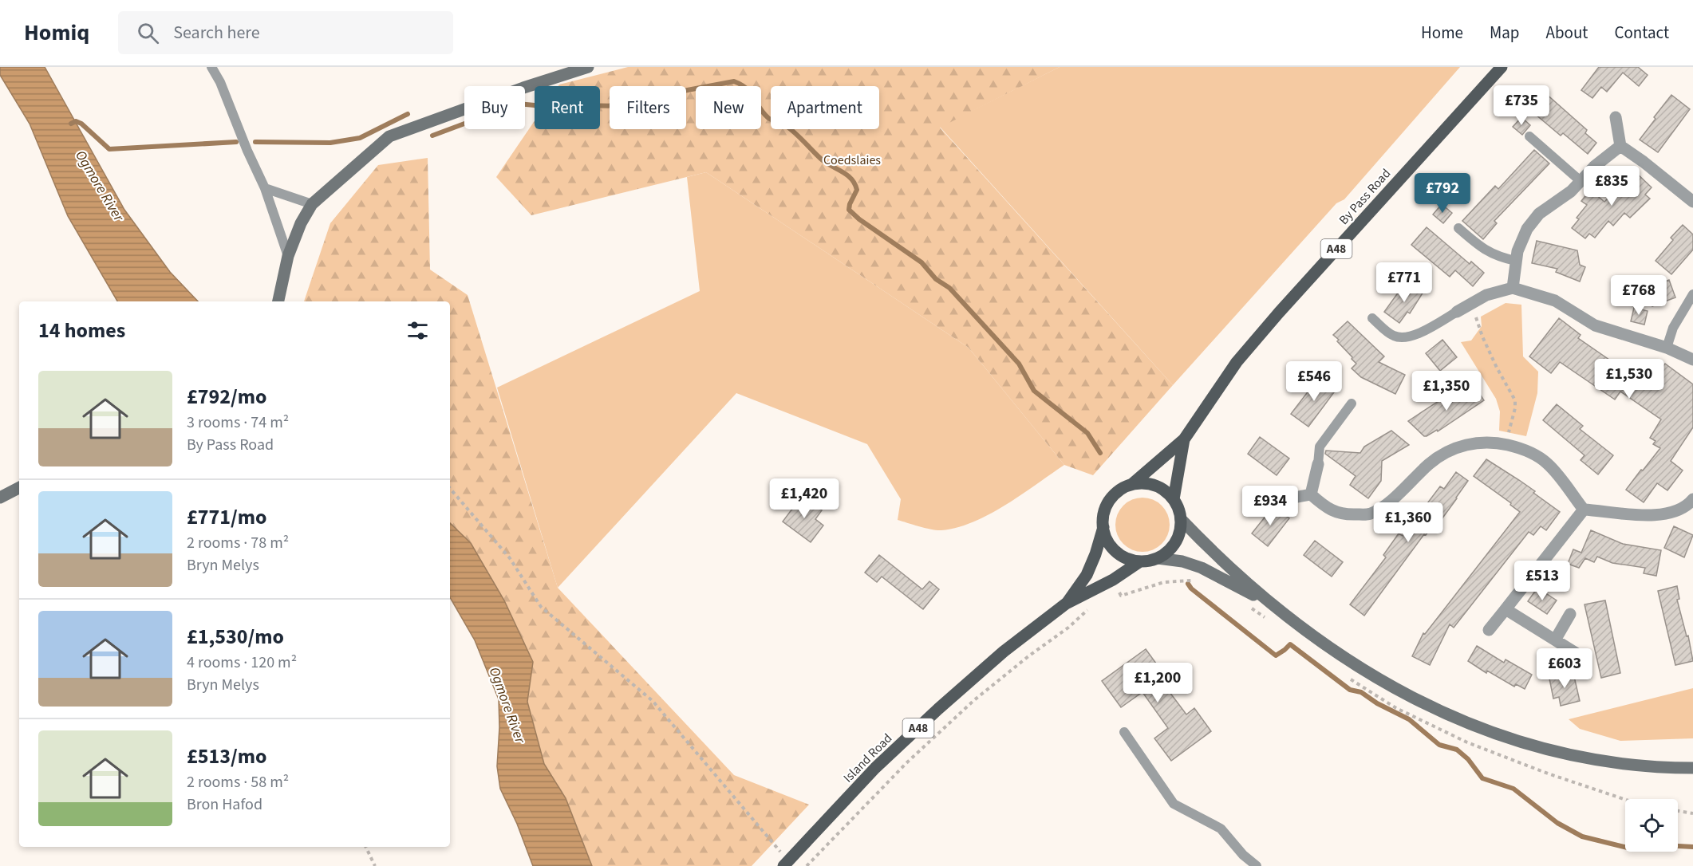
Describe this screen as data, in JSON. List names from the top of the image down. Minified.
{"streets":{"main road":["By Pass Road","A48","Island Road"]},"crossings":[["By Pass Road","Island Road"]],"water":["Ogmore River"],"parks":["Coedslaies"],"page":{"header":"Homiq","search":"Search here","nav":["Home","Map","About","Contact"],"price":["£735","£835","£792","£771","£768","£1,530","£546","£1,350","£1,420","£934","£1,360","£513","£603","£1,200"],"chip":["Buy","Rent","Filters","New","Apartment"],"heading":"14 homes","list":[{"name":"£792/mo","note":"3 rooms · 74 m² · By Pass Road"},{"name":"£771/mo","note":"2 rooms · 78 m² · Bryn Melys"},{"name":"£1,530/mo","note":"4 rooms · 120 m² · Bryn Melys"},{"name":"£513/mo","note":"2 rooms · 58 m² · Bron Hafod"}]}}
